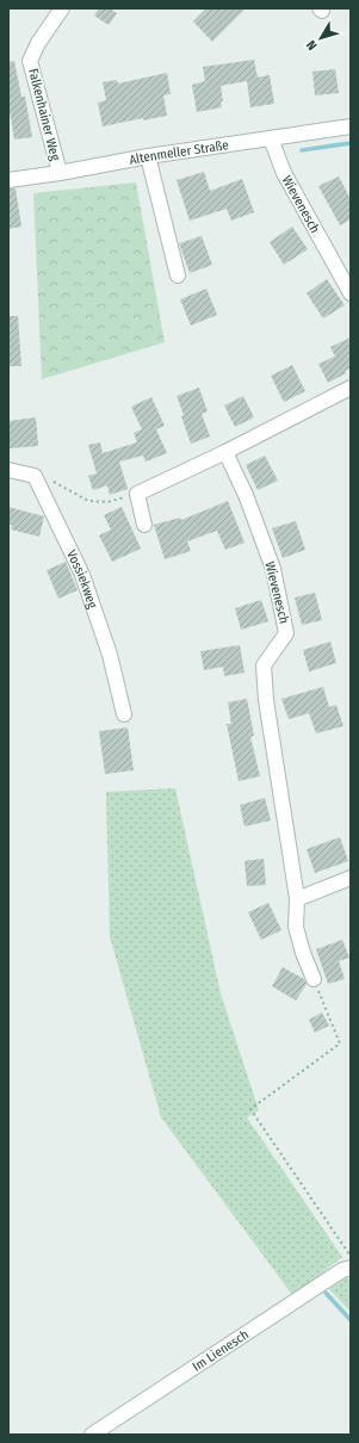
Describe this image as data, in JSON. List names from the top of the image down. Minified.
{"streets":{"street":["Falkenhainer Weg","Altenmeller Straße","Wievenesch","Vossiekweg","Im Lienesch"]},"crossings":[["Falkenhainer Weg","Altenmeller Straße"],["Altenmeller Straße","Wievenesch"]],"north":"bottom left"}
